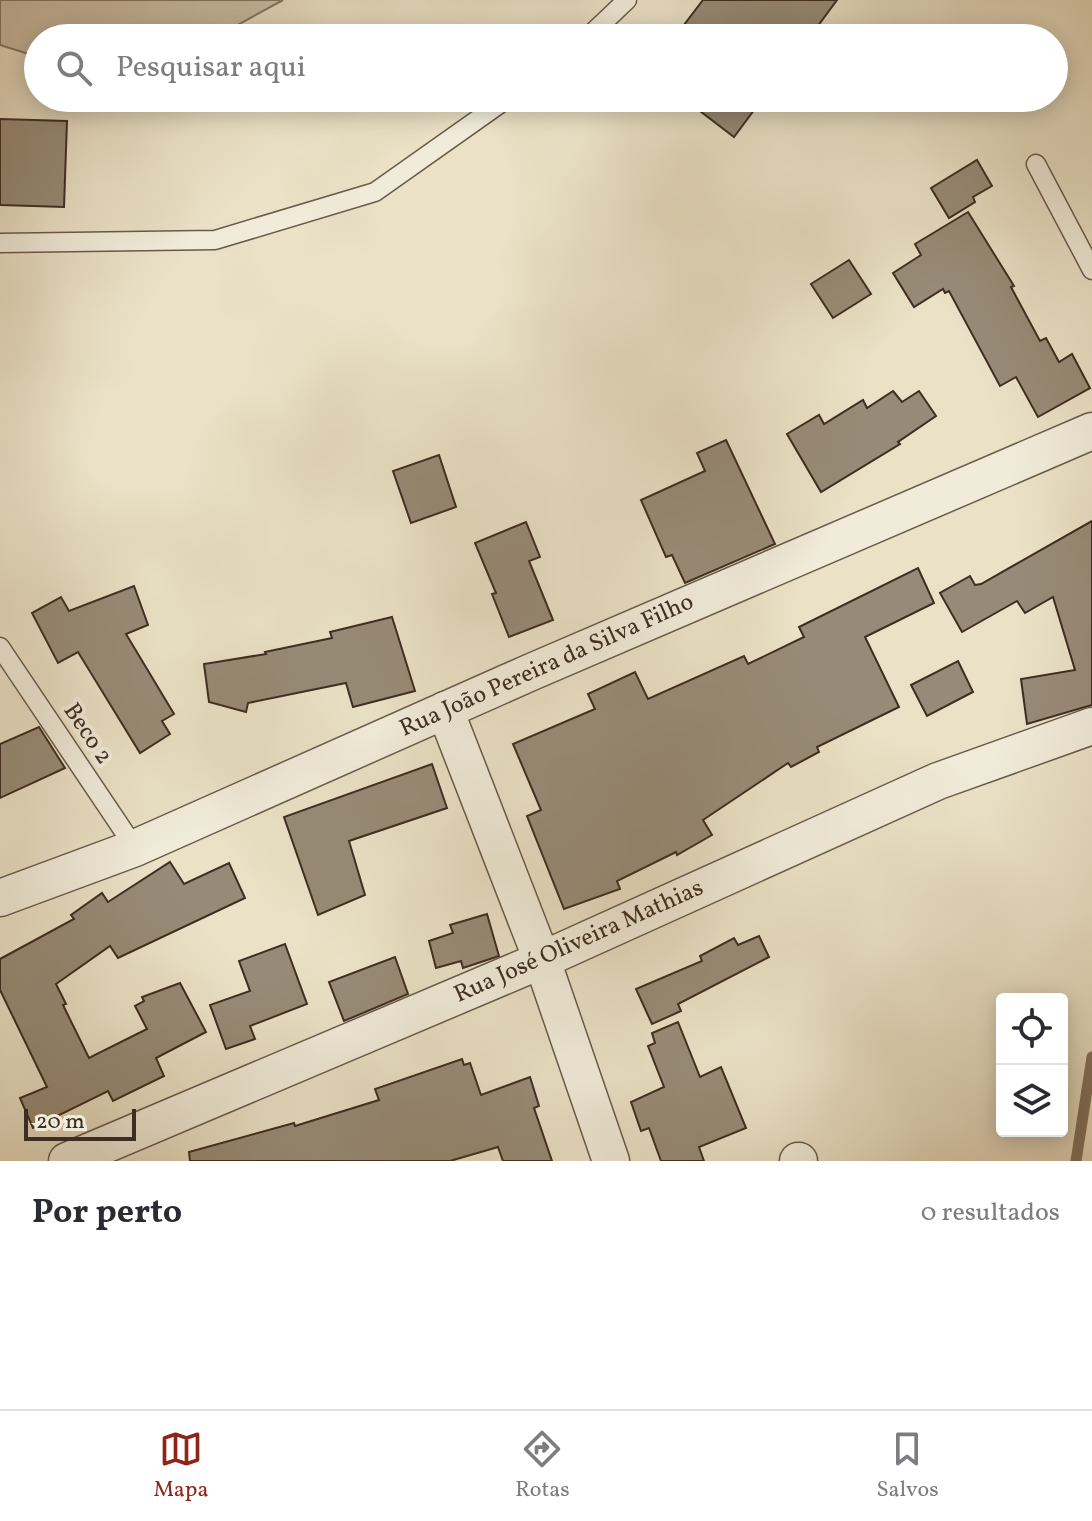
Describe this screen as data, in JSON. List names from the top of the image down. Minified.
{"streets":{"street":["Rua João Pereira da Silva Filho","Rua José Oliveira Mathias"],"lane":["Beco 2"]},"crossings":[["Rua João Pereira da Silva Filho","Beco 2"]],"scale_bar":"20 m","page":{"search":"Pesquisar aqui","scale":"20 m","heading":["Por perto","0 resultados"],"nav":["Mapa","Rotas","Salvos"]}}
